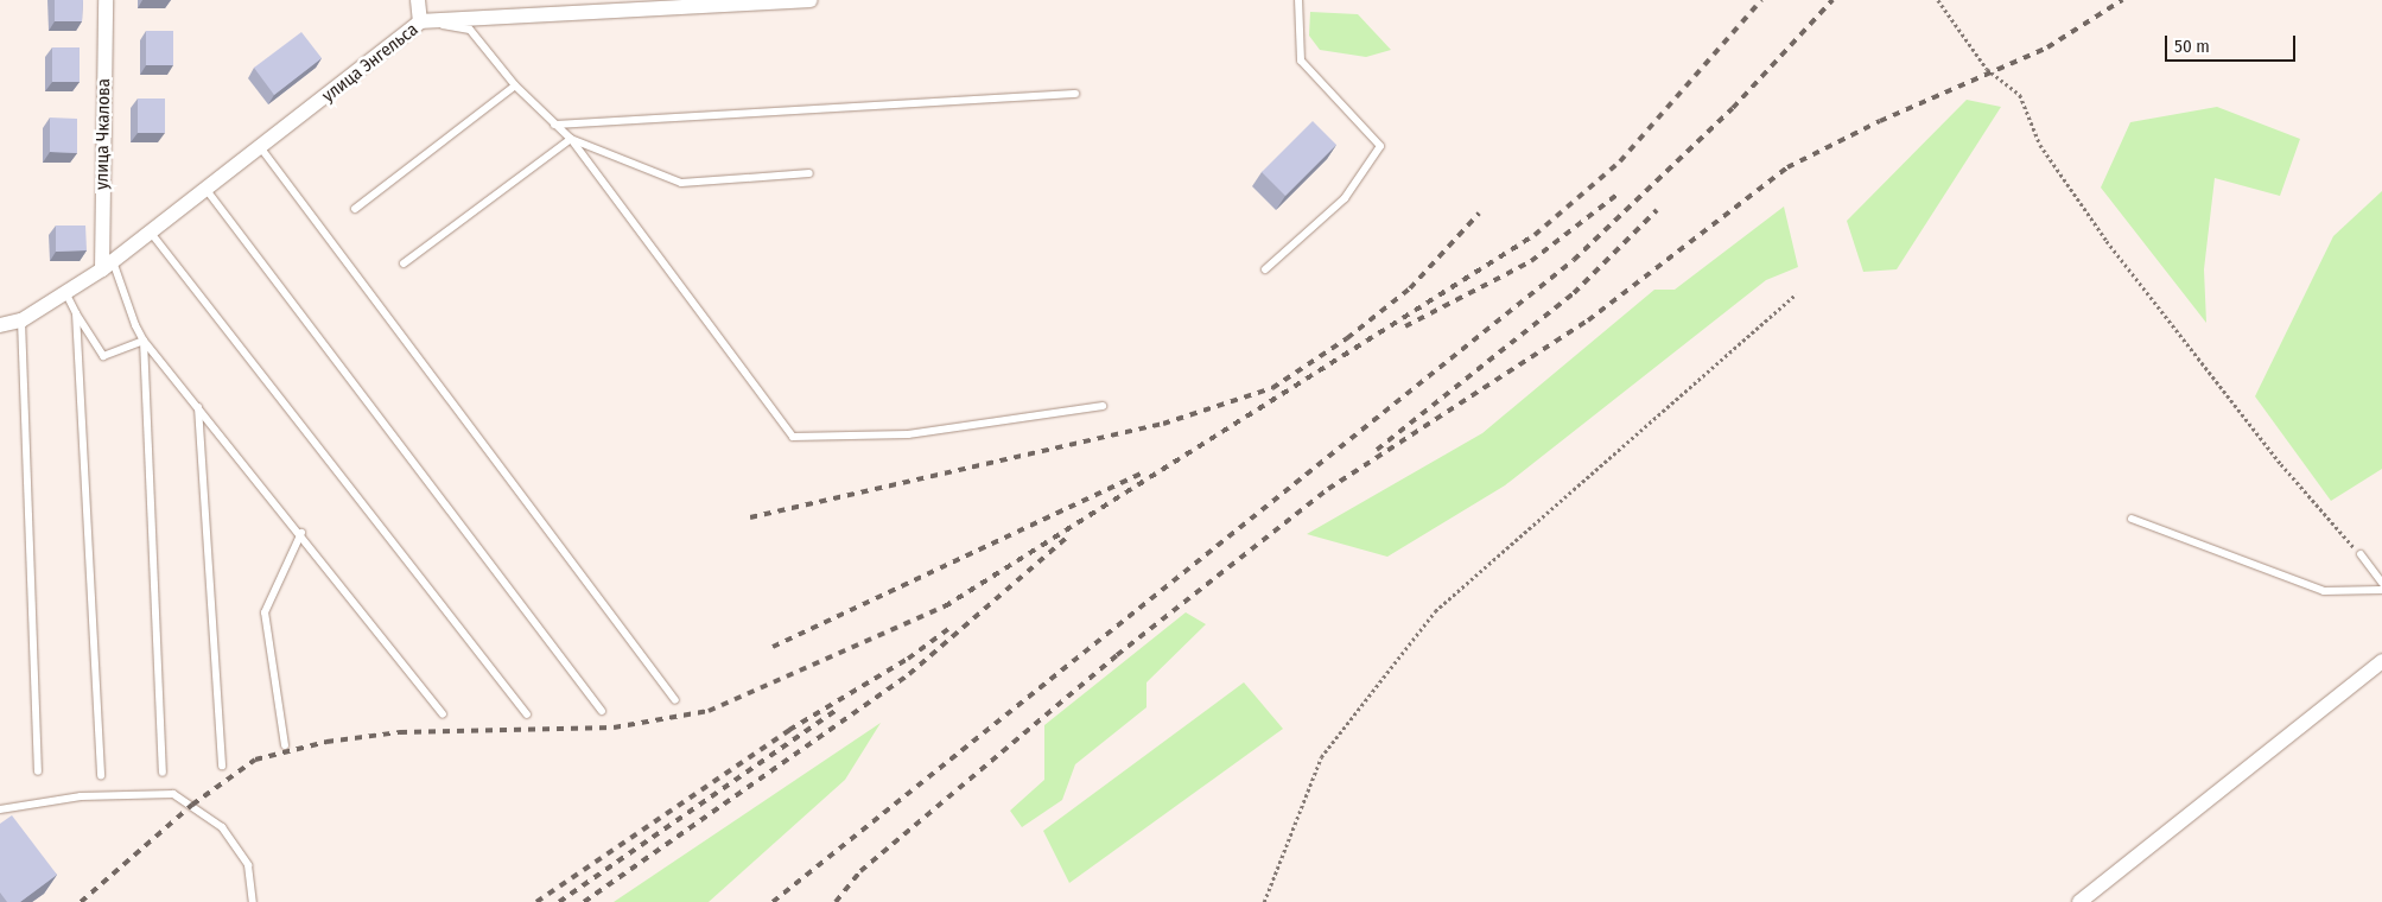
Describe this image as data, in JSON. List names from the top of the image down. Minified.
{"streets":{"street":["улица Энгельса","улица Чкалова"]},"crossings":[["улица Энгельса","улица Чкалова"]],"scale_bar":"50 m"}
